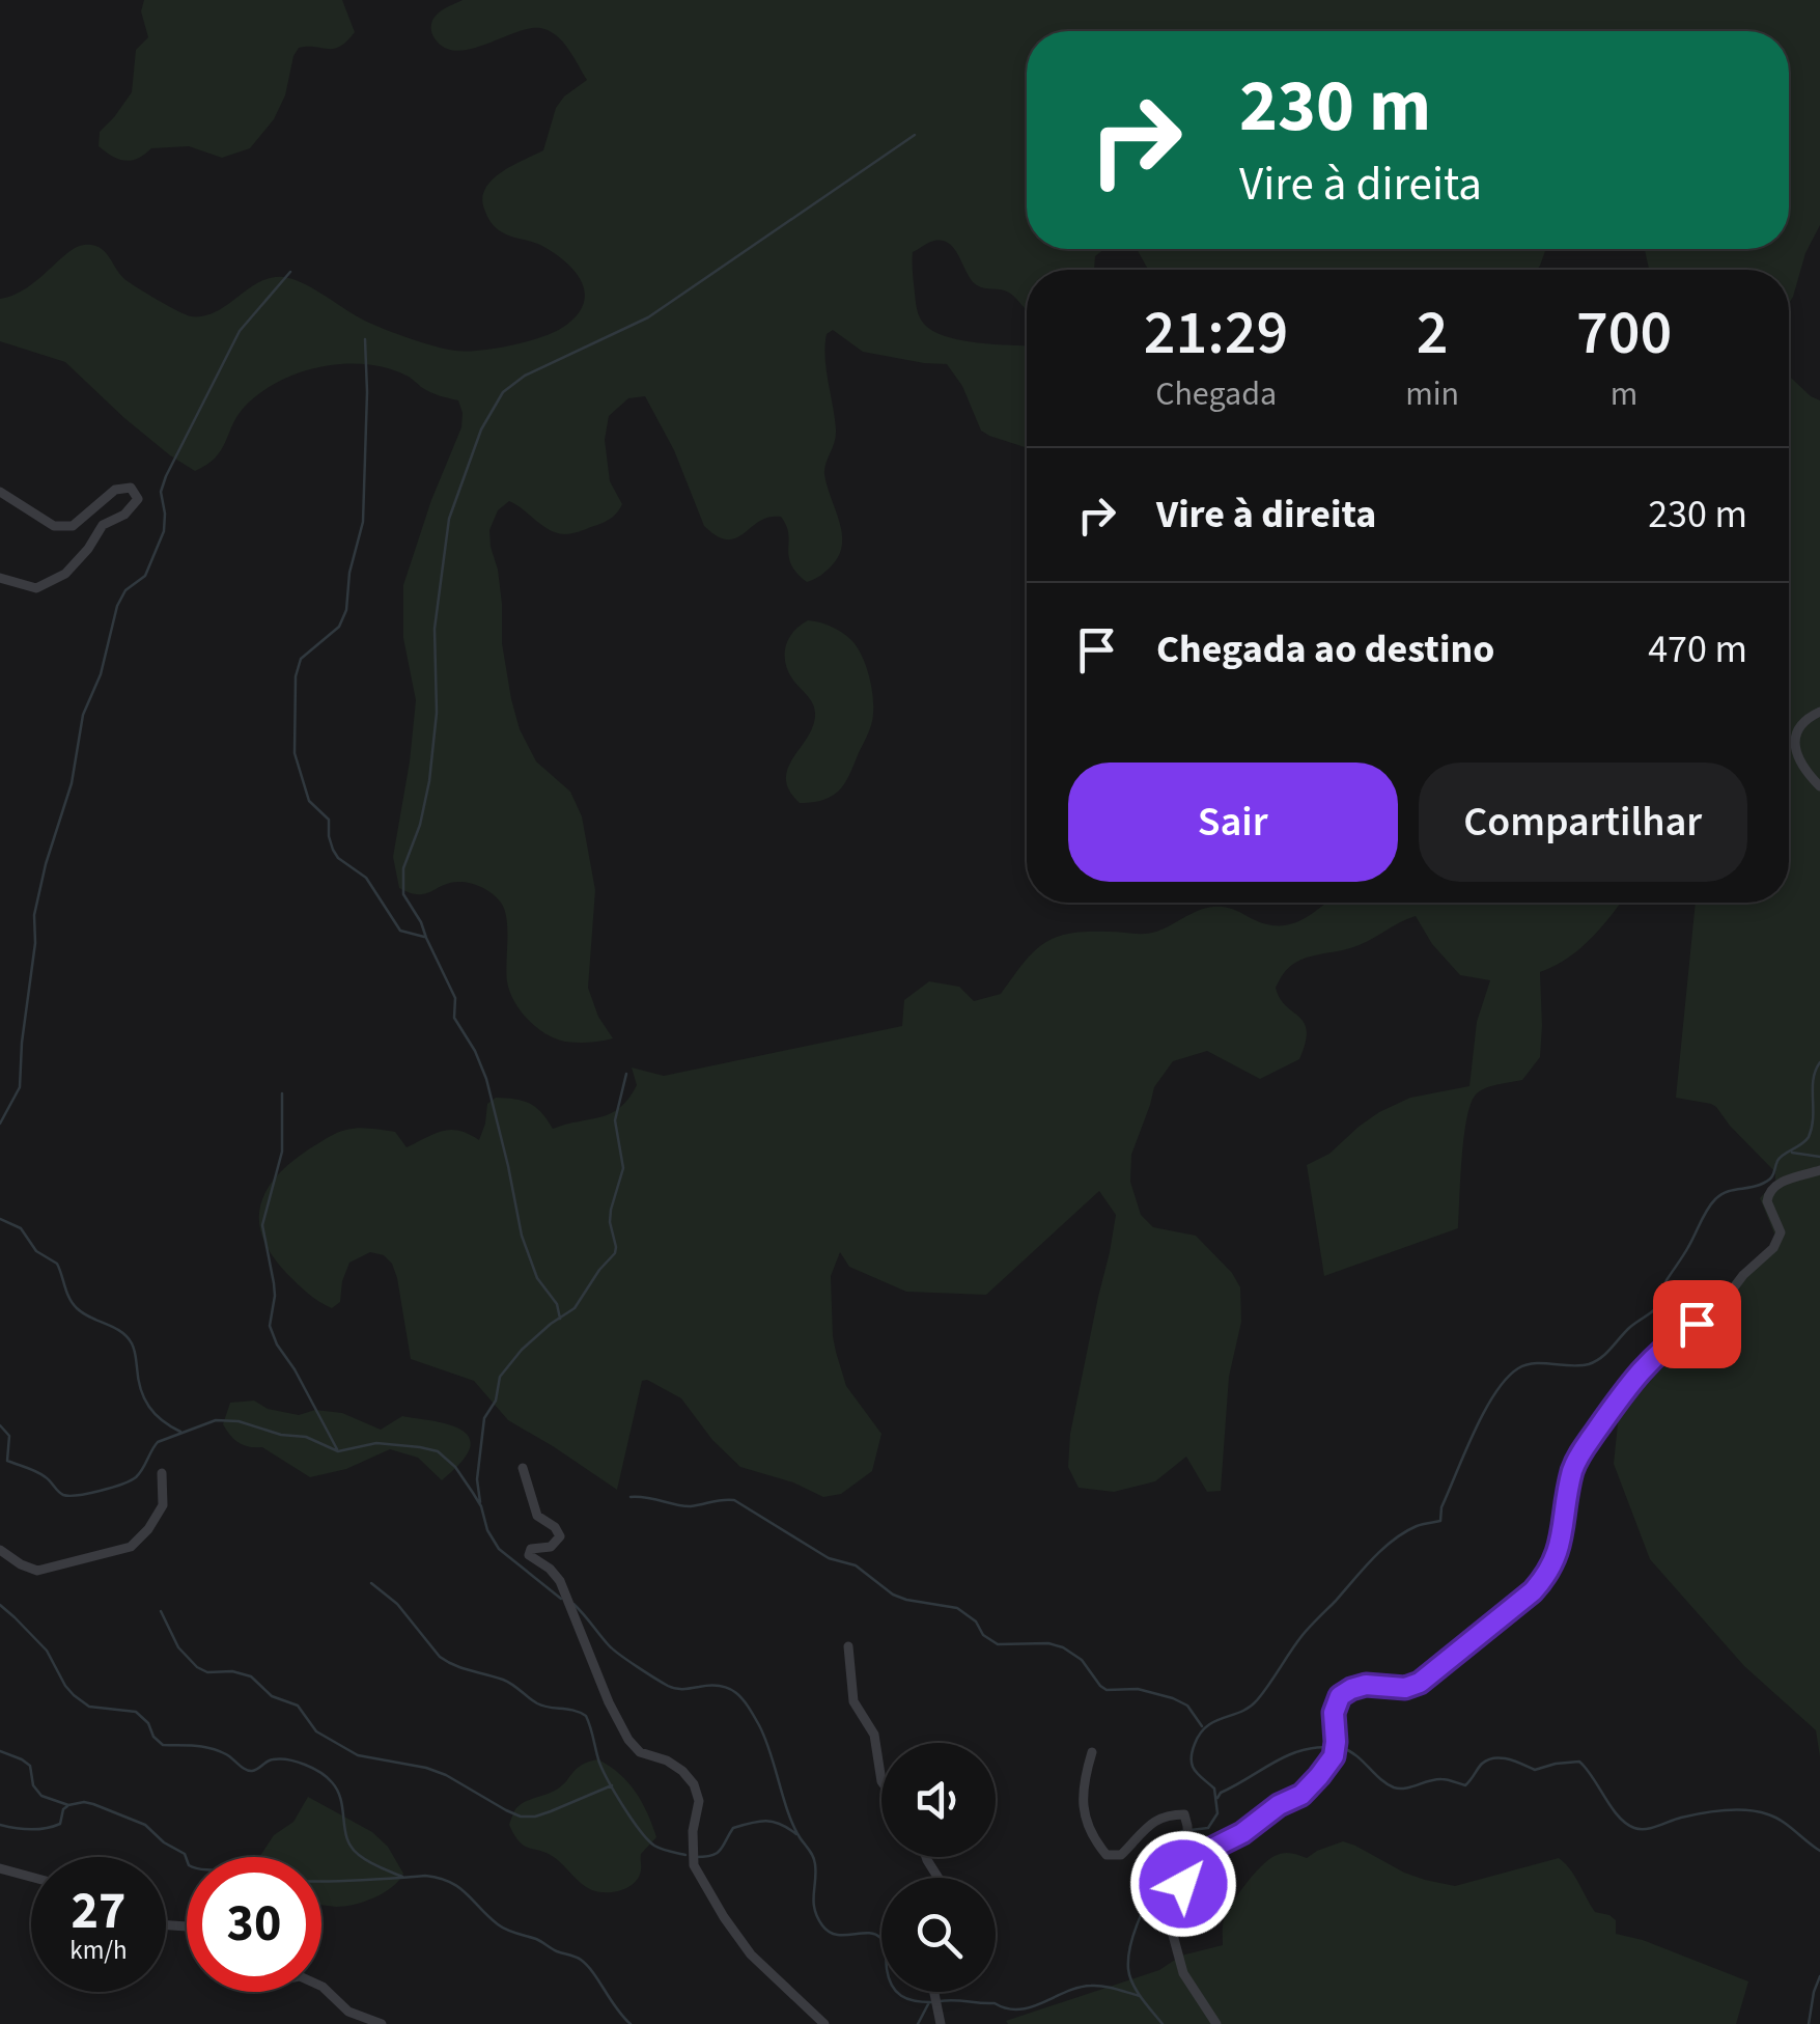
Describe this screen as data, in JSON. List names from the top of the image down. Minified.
{"page":{"turn":["230 m","Vire à direita"],"eta":["21:29","Chegada","2","min","700","m"],"list":[{"name":"Vire à direita","value":"230 m"},{"name":"Chegada ao destino","value":"470 m"}],"buttons":["Sair","Compartilhar"],"speed":"27 km/h","limit":"30"}}
